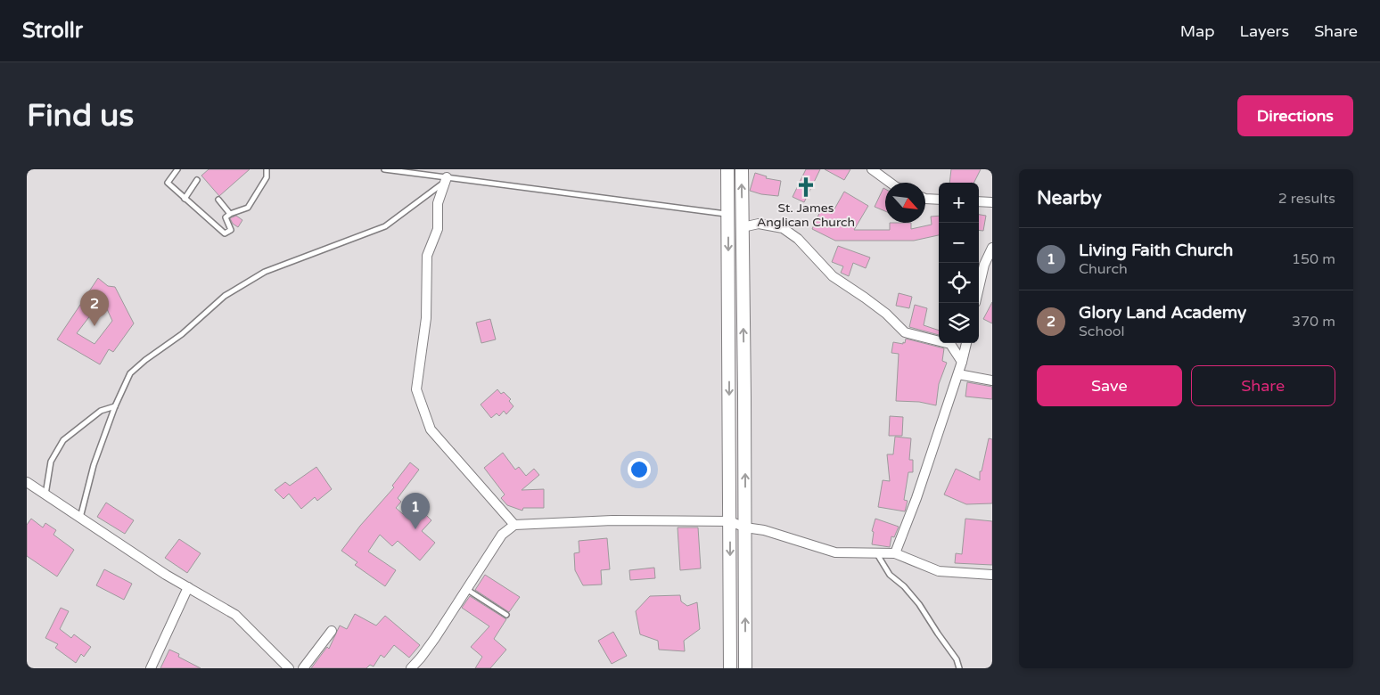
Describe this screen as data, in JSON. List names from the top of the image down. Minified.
{"places":{"church":["St. James Anglican Church"]},"north":"bottom right","page":{"header":"Strollr","nav":["Map","Layers","Share"],"buttons":["Directions",["Save","Share"]],"title":"Find us","heading":["Nearby","2 results"],"map_buttons":["+","−"],"list":[{"mark":"1","name":"Living Faith Church","note":"Church","value":"150 m"},{"mark":"2","name":"Glory Land Academy","note":"School","value":"370 m"}],"pins":["2","1"]}}
